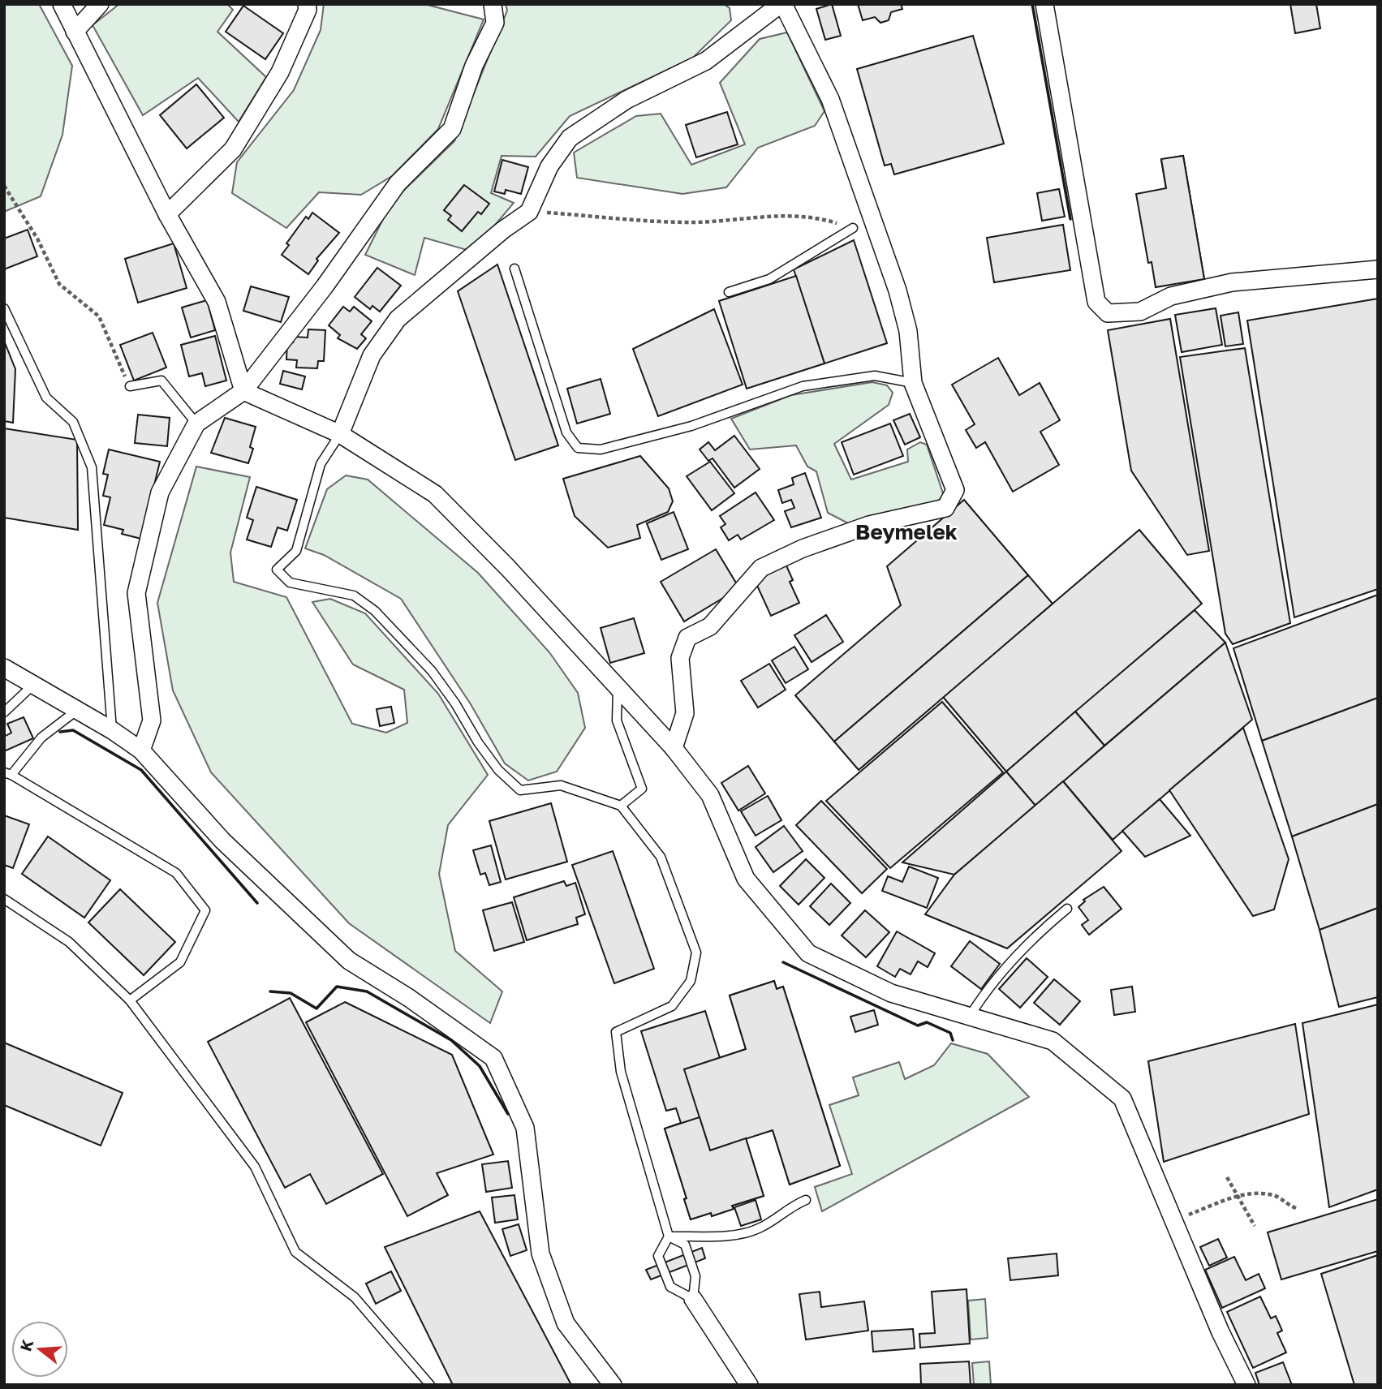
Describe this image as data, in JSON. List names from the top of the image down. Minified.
{"districts":["Beymelek"],"north":"left"}
